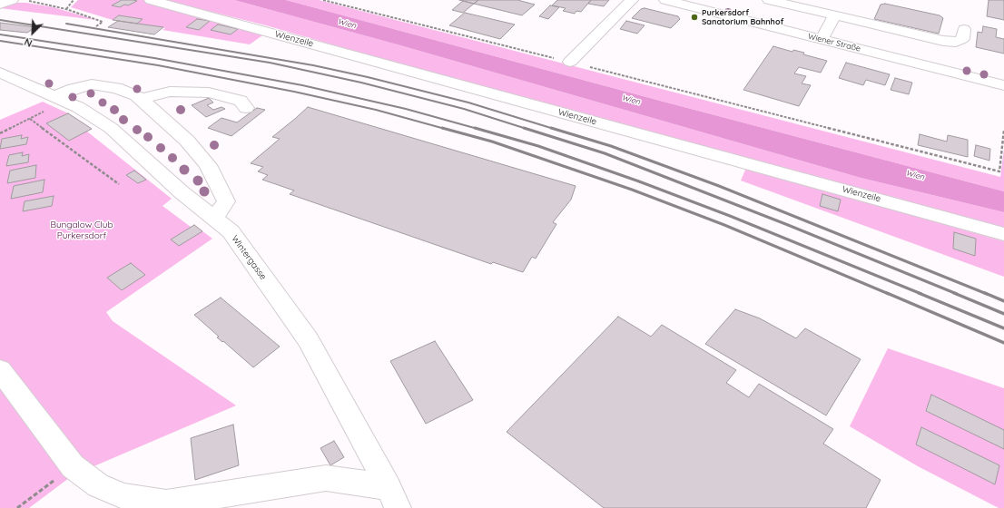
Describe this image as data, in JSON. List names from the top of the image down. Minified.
{"streets":{"street":["Wienzeile","Wiener Straße","Wintergasse"]},"water":["Wien"],"parks":["Bungalow Club Purkersdorf"],"places":["Purkersdorf Sanatorium Bahnhof"],"north":"bottom left"}
